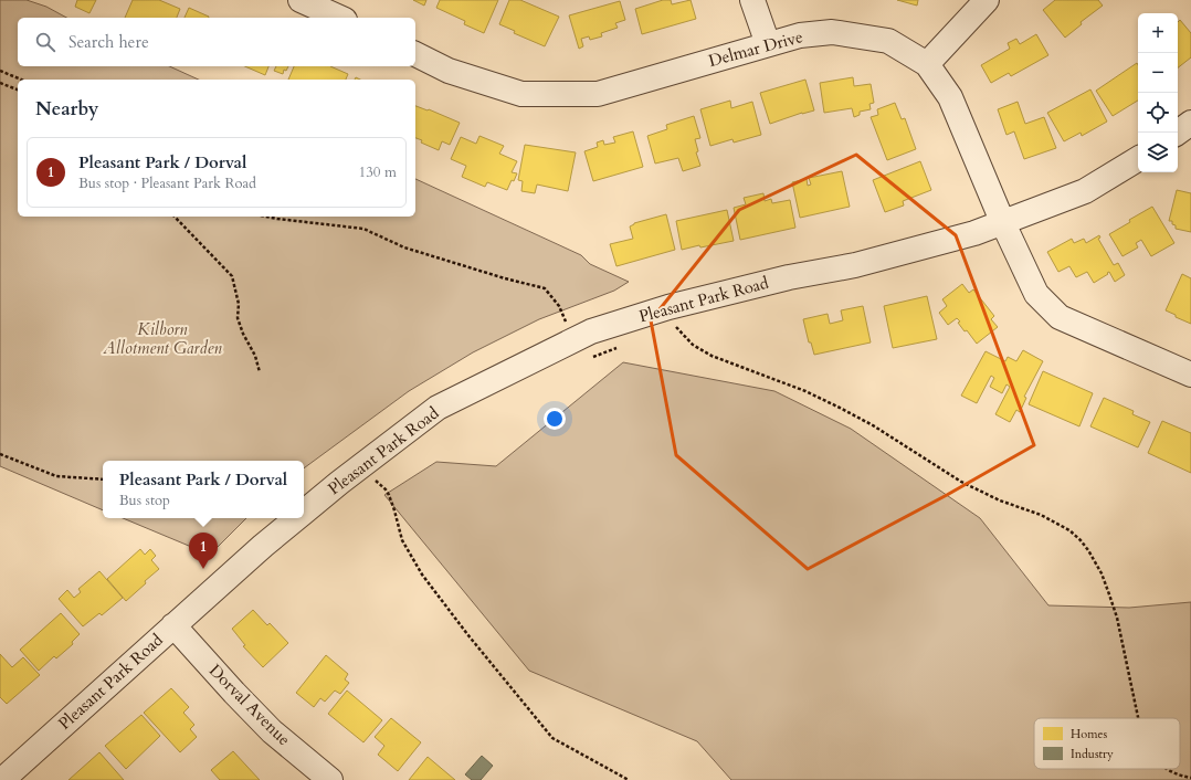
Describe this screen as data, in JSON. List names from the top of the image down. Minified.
{"streets":{"street":["Delmar Drive","Pleasant Park Road","Dorval Avenue"]},"crossings":[["Delmar Drive","Pleasant Park Road"],["Pleasant Park Road","Dorval Avenue"]],"parks":["Kilborn Allotment Garden"],"legend":["Homes","Industry"],"page":{"map_buttons":["+","−"],"search":"Search here","heading":"Nearby","list":[{"mark":"1","name":"Pleasant Park / Dorval","note":"Bus stop · Pleasant Park Road","value":"130 m"}],"popup":["Pleasant Park / Dorval","Bus stop"],"pins":"1"}}
